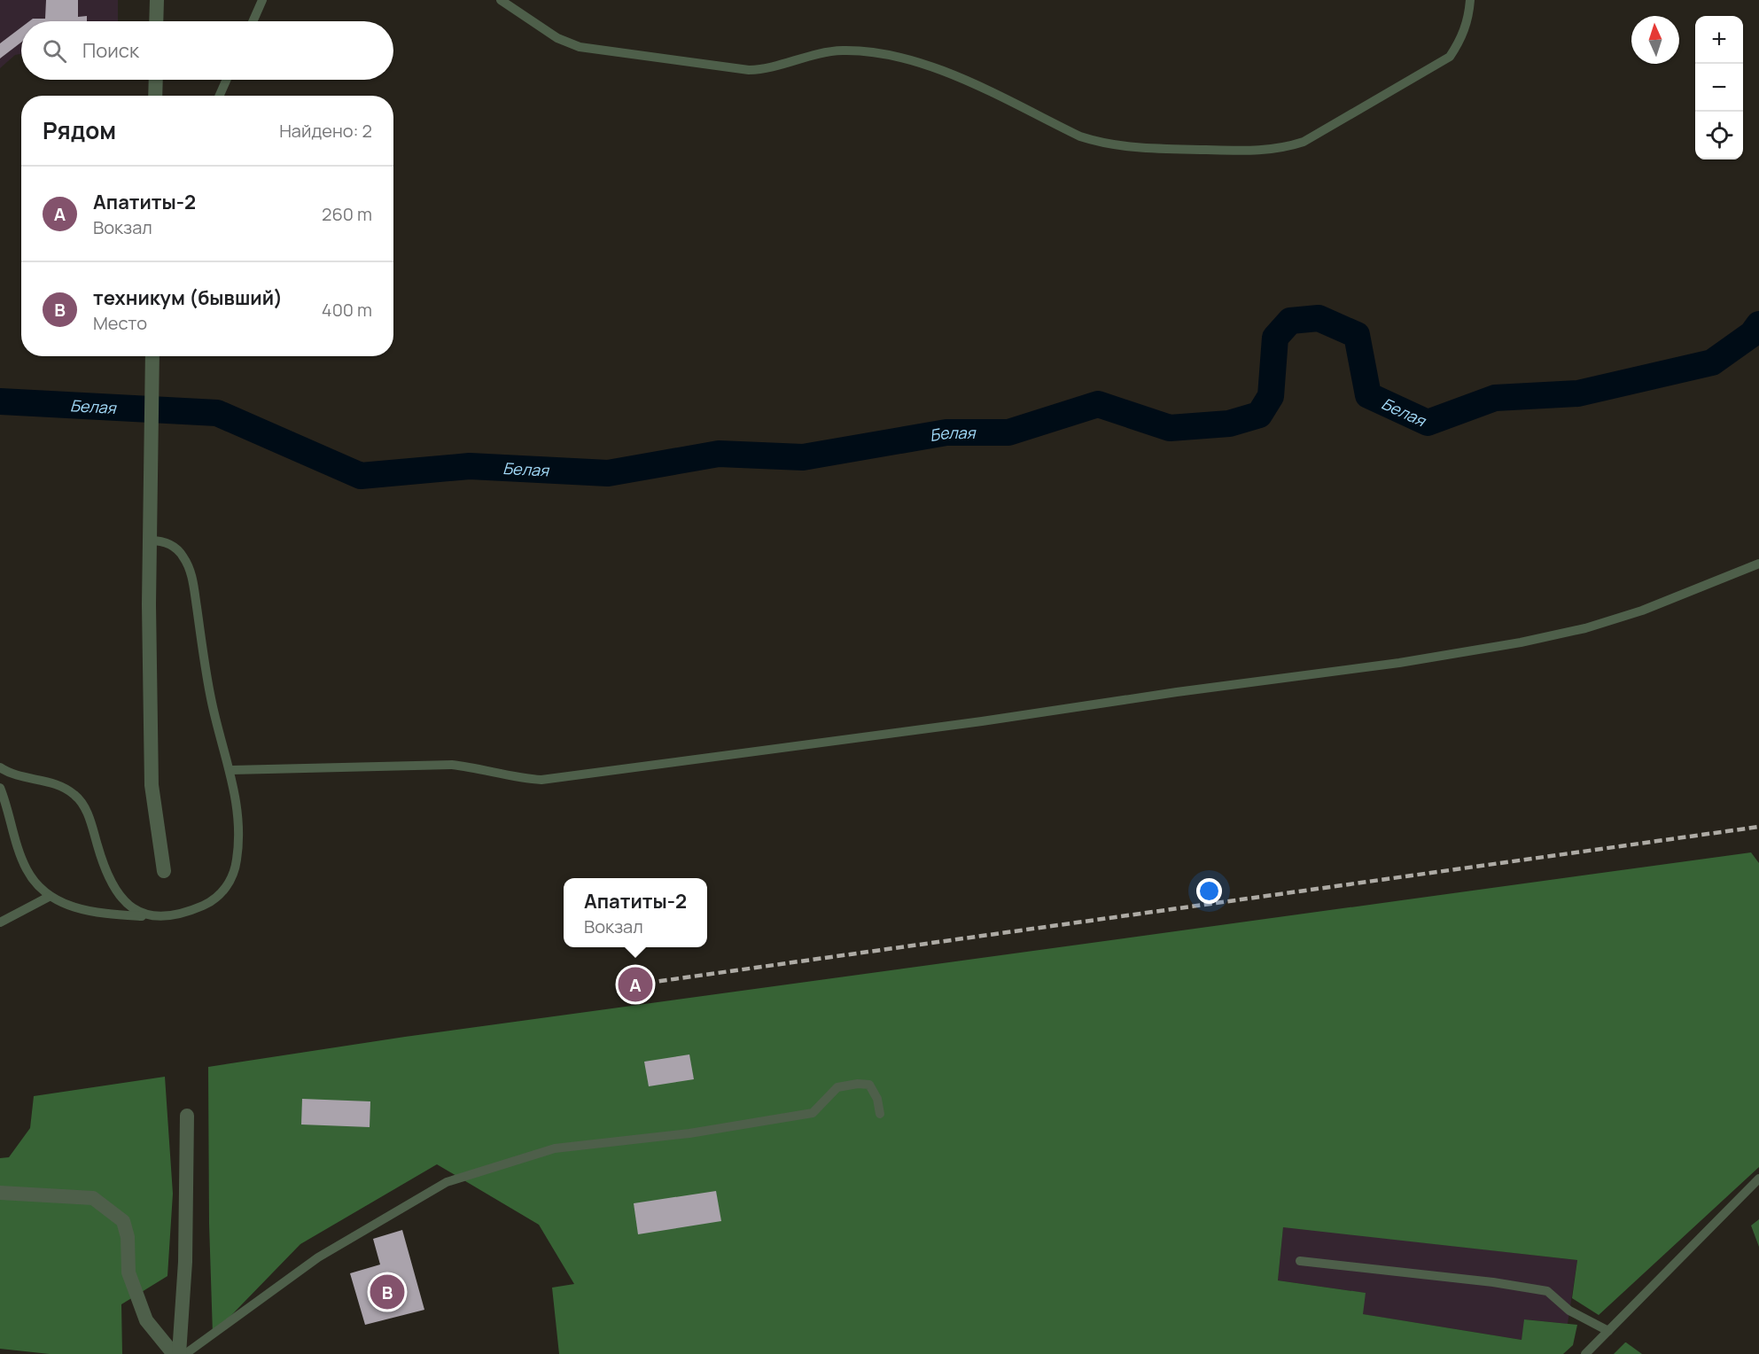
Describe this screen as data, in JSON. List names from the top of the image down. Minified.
{"water":["Белая"],"north":"top","page":{"map_buttons":["+","−"],"search":"Поиск","heading":["Рядом","Найдено: 2"],"list":[{"mark":"A","name":"Апатиты-2","note":"Вокзал","value":"260 m"},{"mark":"B","name":"техникум (бывший)","note":"Место","value":"400 m"}],"popup":["Апатиты-2","Вокзал"],"pins":["A","B"]}}
